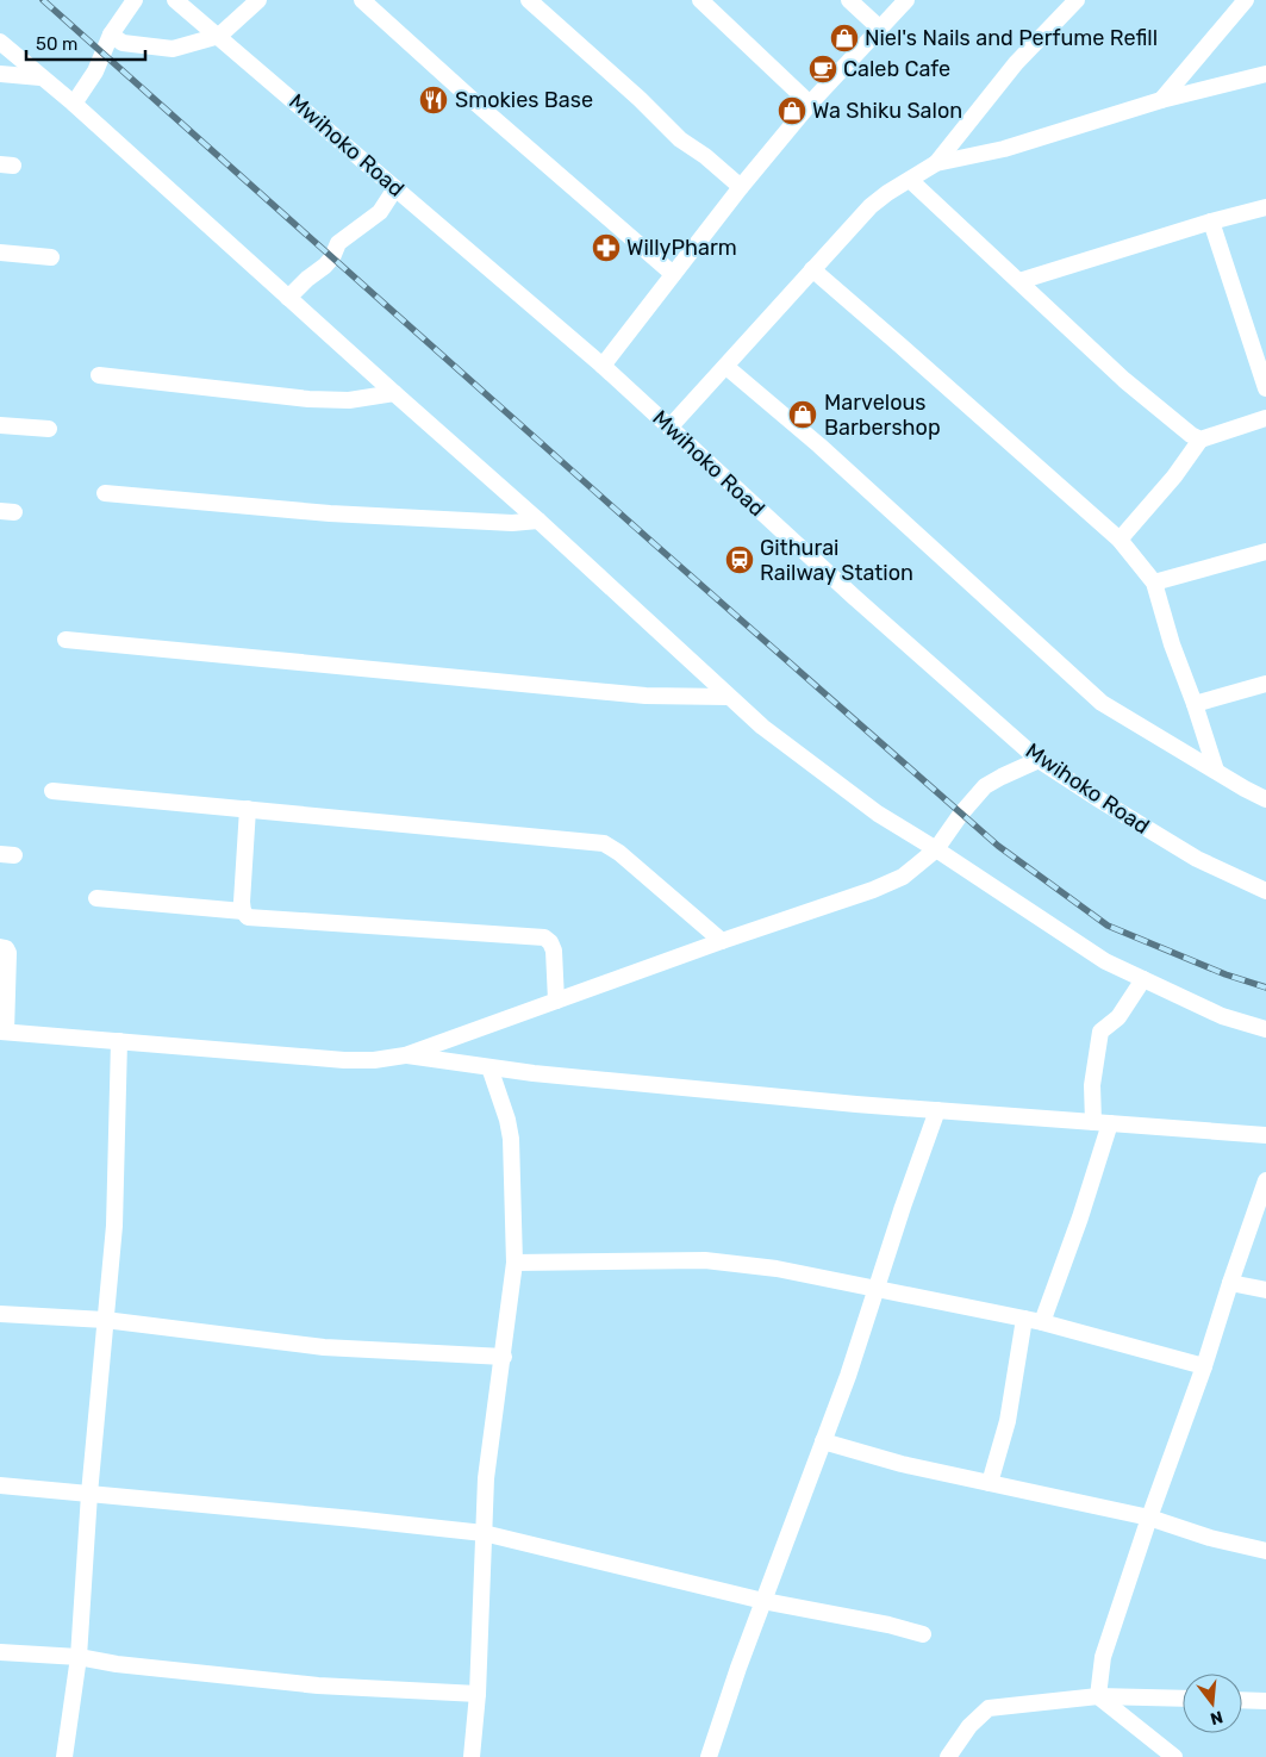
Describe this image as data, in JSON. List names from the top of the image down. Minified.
{"streets":{"street":["Mwihoko Road"]},"places":{"shop":["Niel's Nails and Perfume Refill","Wa Shiku Salon","Marvelous Barbershop"],"cafe":["Caleb Cafe"],"restaurant":["Smokies Base"],"pharmacy":["WillyPharm"],"station":["Githurai Railway Station"]},"scale_bar":"50 m","north":"bottom"}
